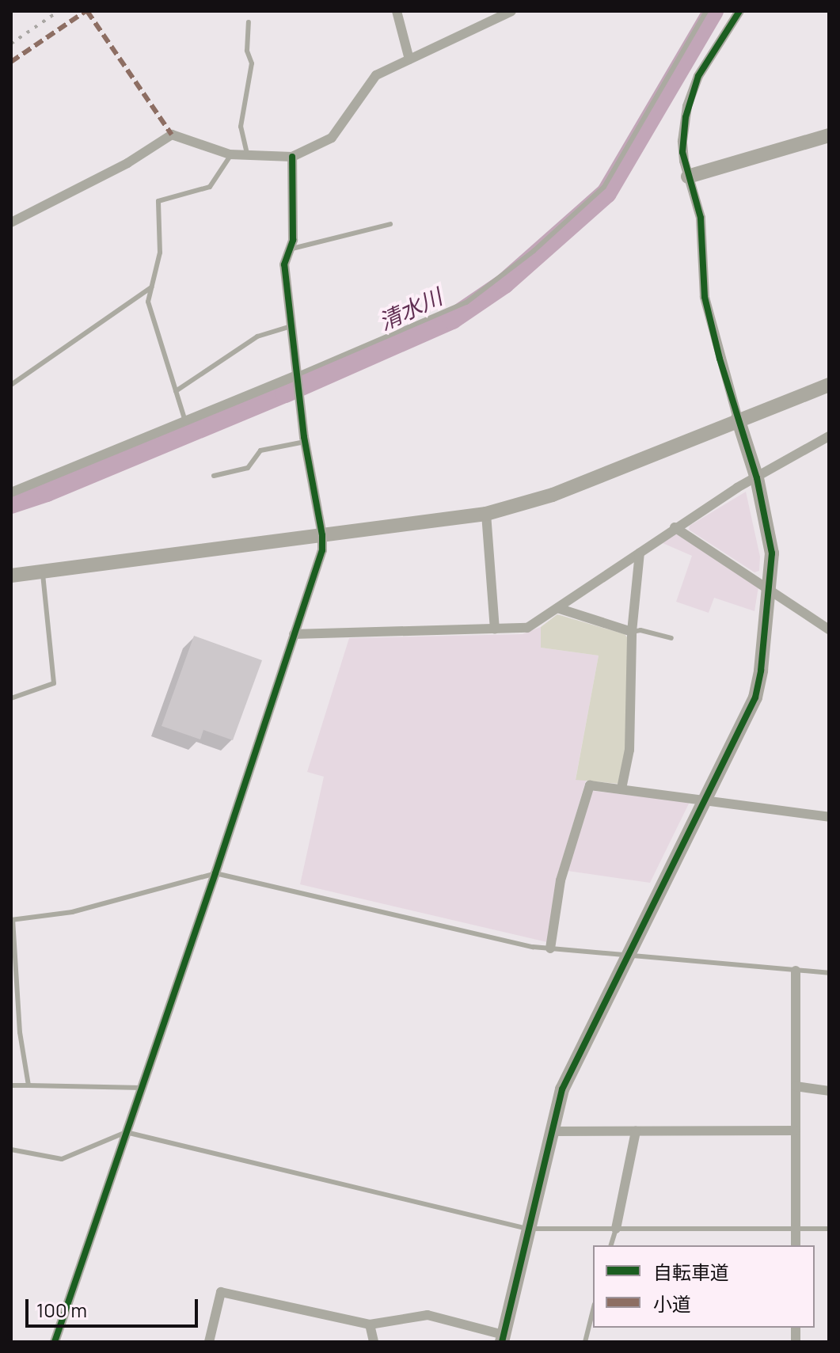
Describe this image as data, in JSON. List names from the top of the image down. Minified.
{"water":["清水川"],"legend":["自転車道","小道"],"scale_bar":"100 m"}
